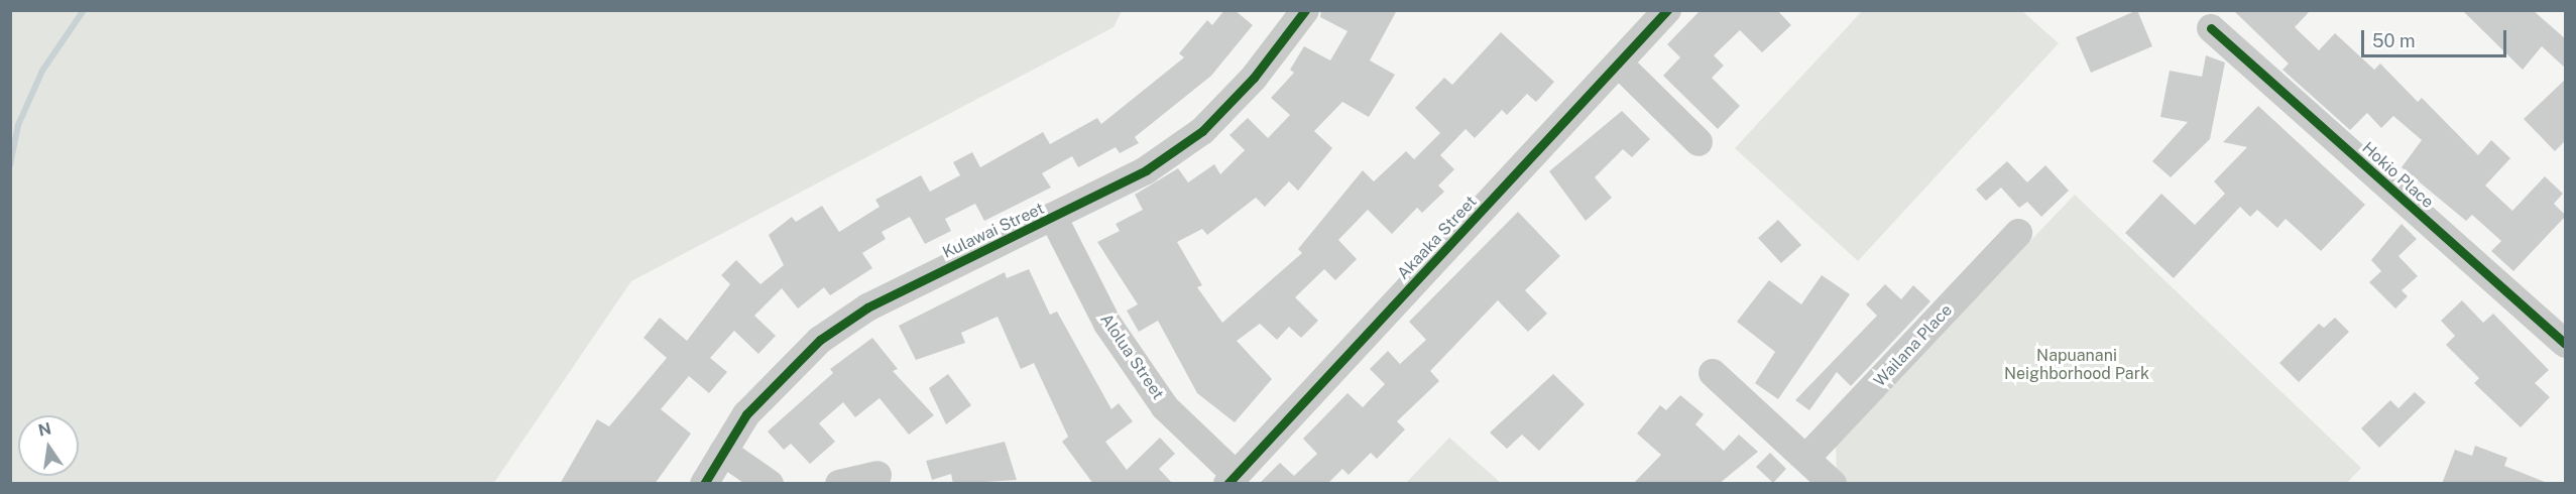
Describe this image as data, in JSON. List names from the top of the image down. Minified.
{"streets":{"street":["Hokio Place","Kulawai Street","Akaaka Street","Wailana Place","Alolua Street"]},"crossings":[["Kulawai Street","Alolua Street"],["Akaaka Street","Alolua Street"]],"parks":["Napuanani Neighborhood Park"],"scale_bar":"50 m","north":"top"}
